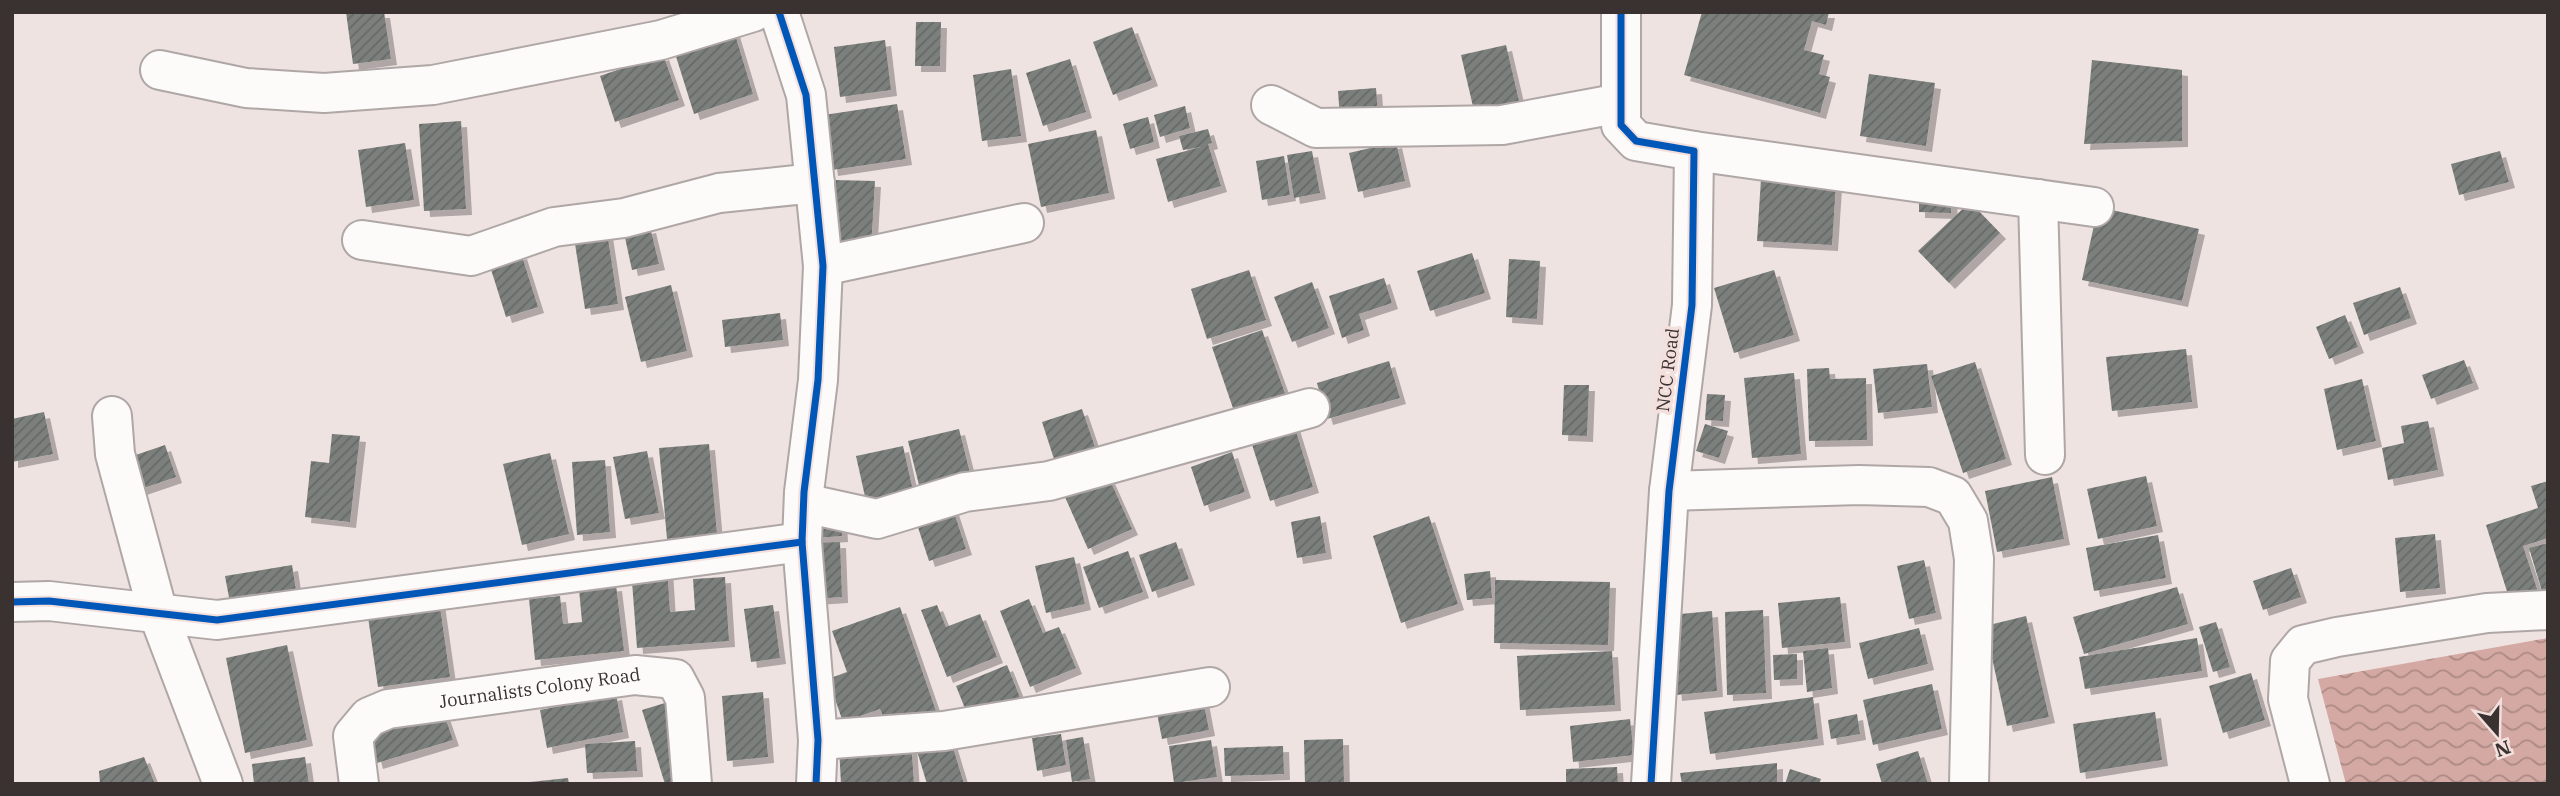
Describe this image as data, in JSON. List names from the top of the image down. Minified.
{"streets":{"street":["NCC Road","Journalists Colony Road"]},"north":"bottom"}
